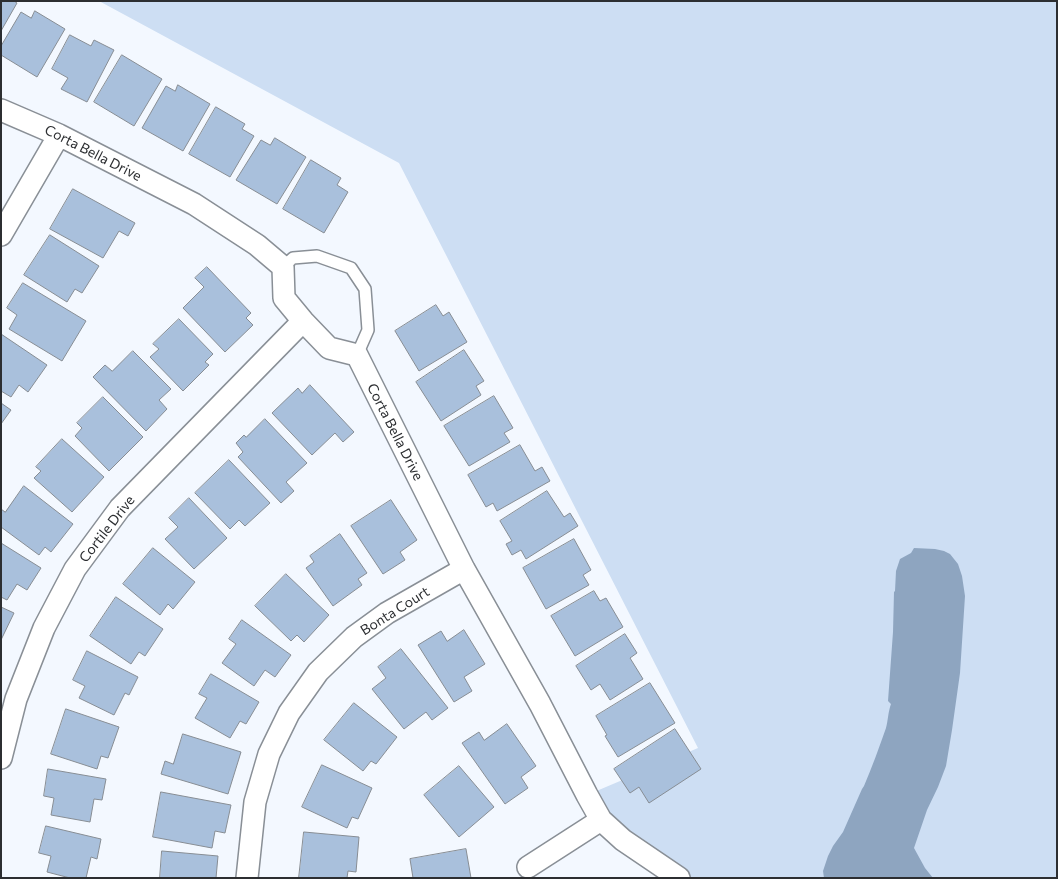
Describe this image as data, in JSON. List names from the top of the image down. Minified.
{"streets":{"street":["Corta Bella Drive","Cortile Drive","Bonta Court"]},"crossings":[["Corta Bella Drive","Cortile Drive"],["Corta Bella Drive","Bonta Court"]]}
